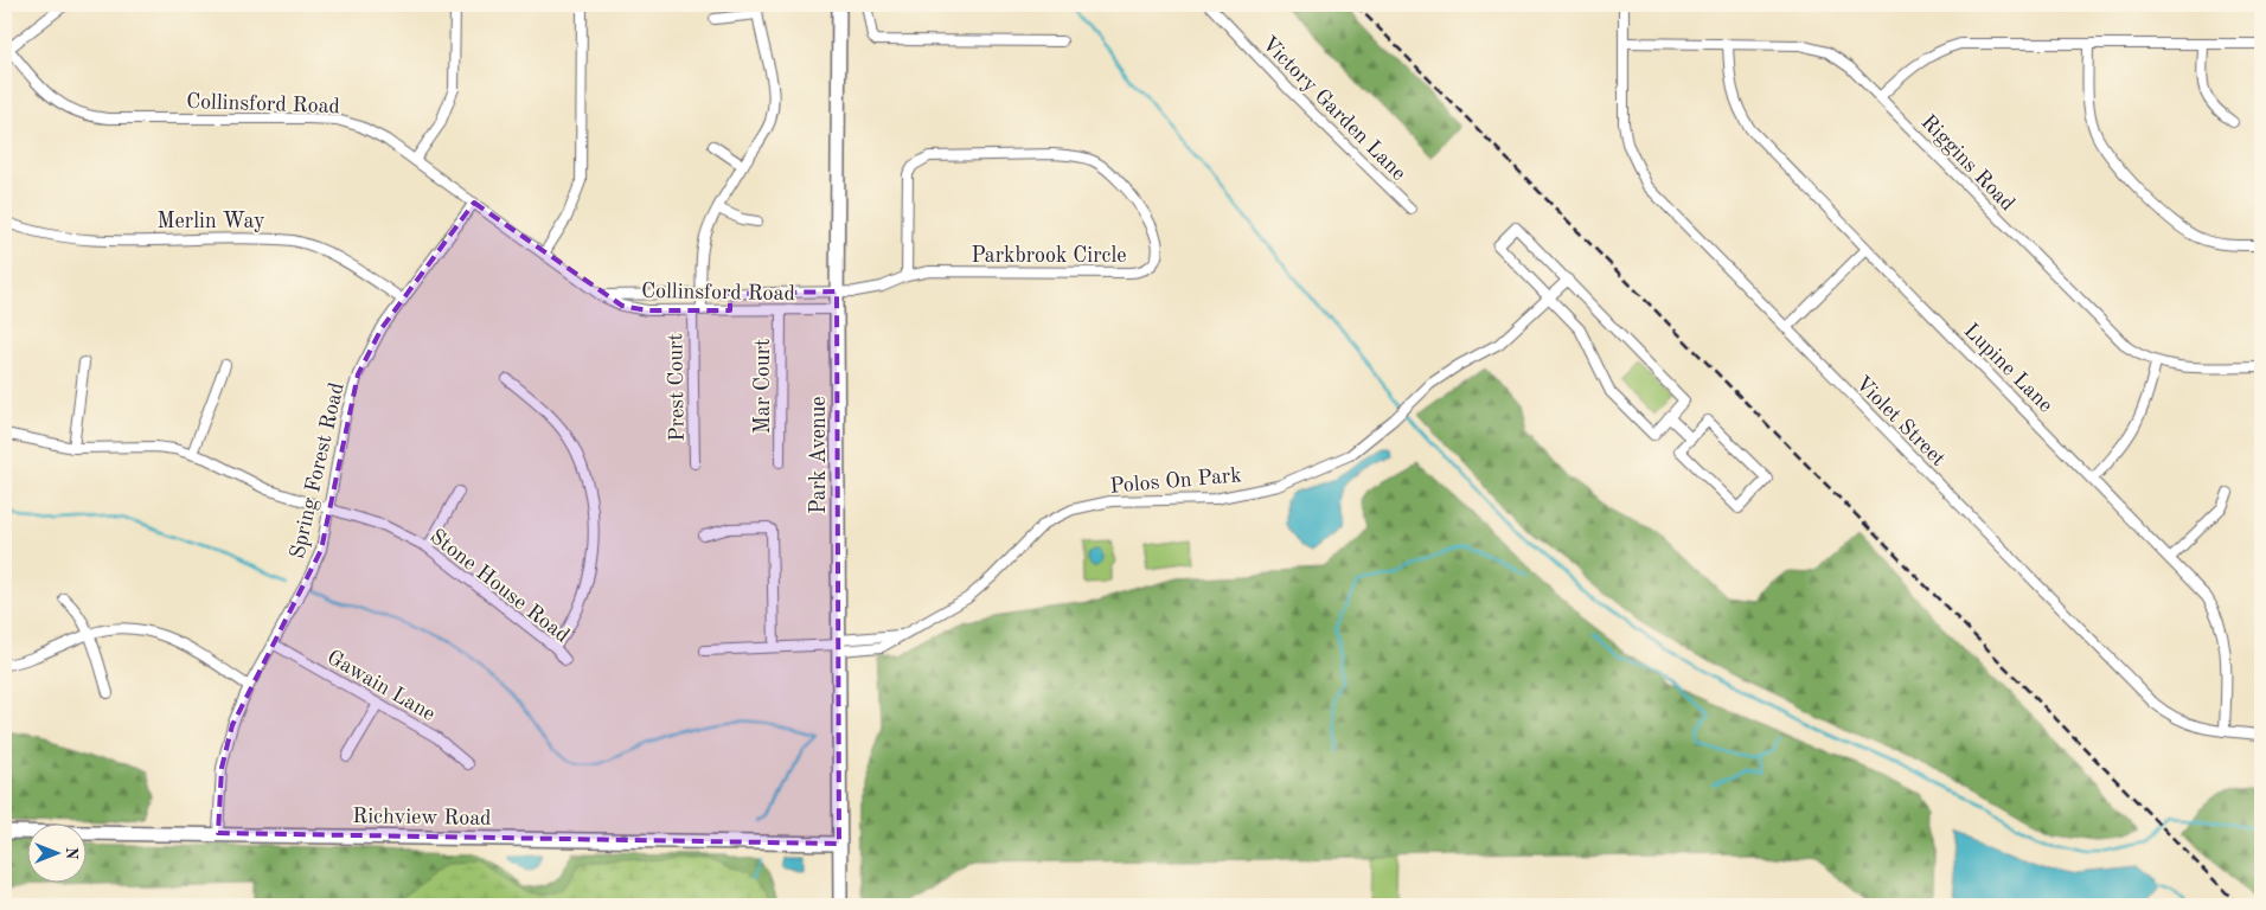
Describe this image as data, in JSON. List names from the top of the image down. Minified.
{"streets":{"main road":["Park Avenue","Richview Road"],"street":["Collinsford Road","Victory Garden Lane","Riggins Road","Merlin Way","Parkbrook Circle","Lupine Lane","Mar Court","Prest Court","Violet Street","Spring Forest Road","Polos On Park","Stone House Road","Gawain Lane"]},"crossings":[["Collinsford Road","Parkbrook Circle"],["Collinsford Road","Mar Court"],["Collinsford Road","Prest Court"],["Collinsford Road","Park Avenue"],["Collinsford Road","Spring Forest Road"],["Riggins Road","Lupine Lane"],["Riggins Road","Violet Street"],["Merlin Way","Spring Forest Road"],["Parkbrook Circle","Park Avenue"],["Lupine Lane","Violet Street"],["Park Avenue","Polos On Park"],["Park Avenue","Richview Road"],["Spring Forest Road","Stone House Road"],["Spring Forest Road","Gawain Lane"],["Spring Forest Road","Richview Road"]],"north":"right"}
